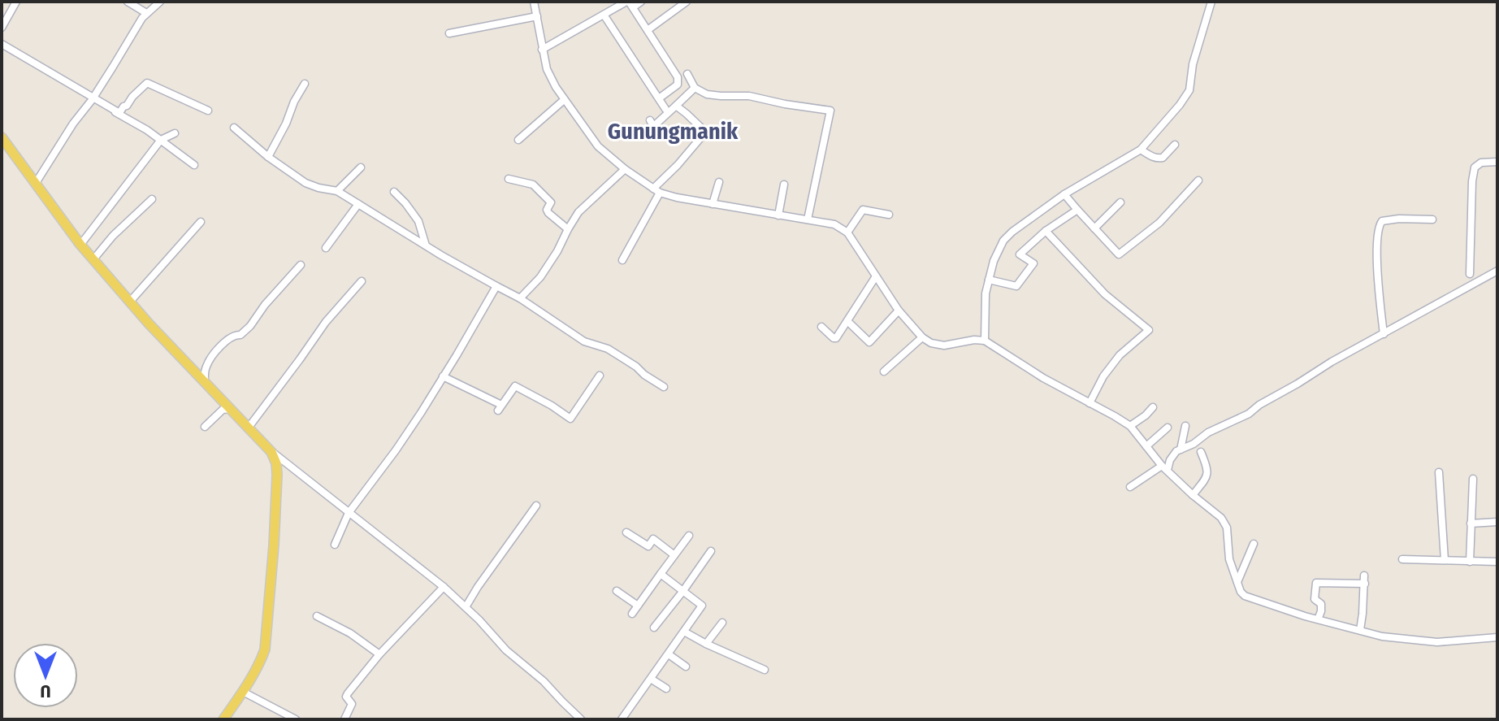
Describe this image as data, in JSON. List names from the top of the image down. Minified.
{"districts":["Gunungmanik"],"north":"bottom"}
